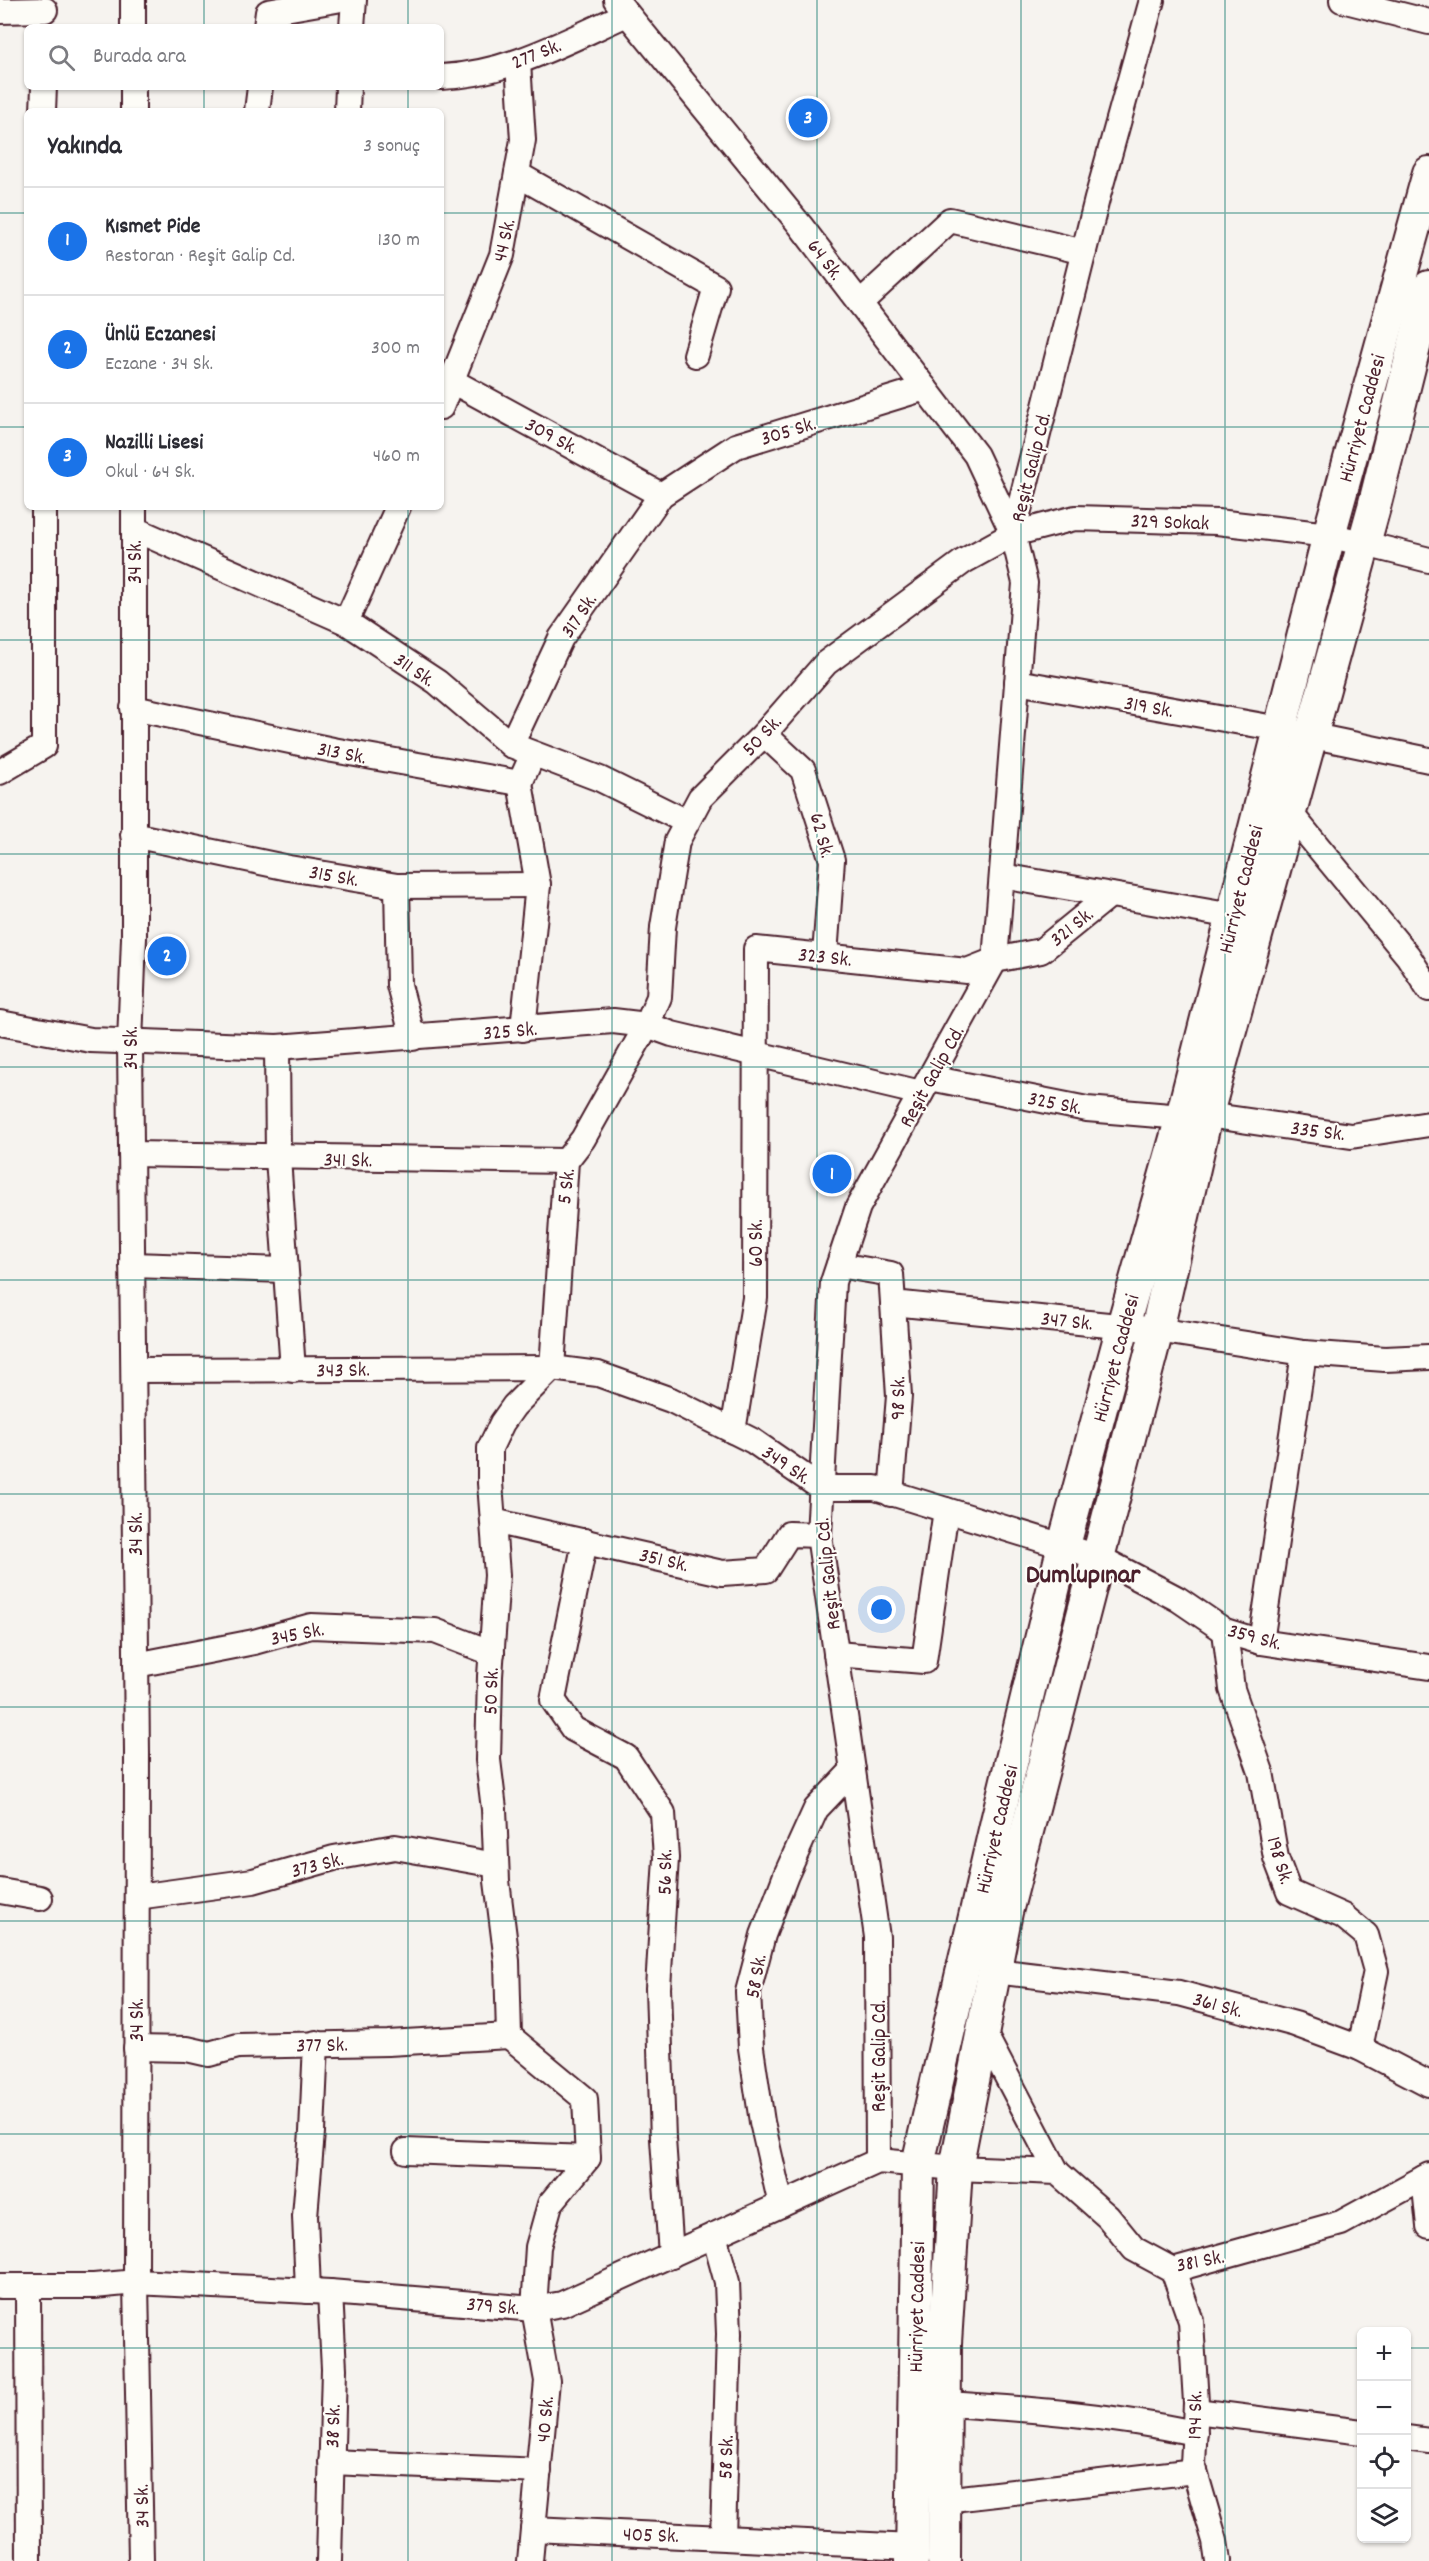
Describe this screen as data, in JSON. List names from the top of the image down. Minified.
{"streets":{"main road":["Hürriyet Caddesi"],"street":["277 Sk.","44 Sk.","64 Sk.","305 Sk.","309 Sk.","Reşit Galip Cd.","329 Sokak","34 Sk.","317 Sk.","311 Sk.","319 Sk.","50 Sk.","313 Sk.","62 Sk.","315 Sk.","321 Sk.","323 Sk.","325 Sk.","335 Sk.","341 Sk.","5 Sk.","60 Sk.","347 Sk.","343 Sk.","98 Sk.","349 Sk.","351 Sk.","345 Sk.","359 Sk.","198 Sk.","373 Sk.","56 Sk.","58 Sk.","361 Sk.","377 Sk.","381 Sk.","379 Sk.","194 Sk.","40 Sk.","38 Sk.","405 Sk."]},"crossings":[["277 Sk.","44 Sk."],["277 Sk.","64 Sk."],["44 Sk.","309 Sk."],["64 Sk.","305 Sk."],["64 Sk.","Reşit Galip Cd."],["64 Sk.","329 Sokak"],["64 Sk.","50 Sk."],["Hürriyet Caddesi","329 Sokak"],["Hürriyet Caddesi","319 Sk."],["Hürriyet Caddesi","321 Sk."],["Hürriyet Caddesi","325 Sk."],["Hürriyet Caddesi","335 Sk."],["Hürriyet Caddesi","347 Sk."],["Hürriyet Caddesi","349 Sk."],["Hürriyet Caddesi","359 Sk."],["Hürriyet Caddesi","361 Sk."],["Hürriyet Caddesi","379 Sk."],["Hürriyet Caddesi","405 Sk."],["305 Sk.","309 Sk."],["305 Sk.","317 Sk."],["309 Sk.","317 Sk."],["Reşit Galip Cd.","329 Sokak"],["Reşit Galip Cd.","319 Sk."],["Reşit Galip Cd.","50 Sk."],["Reşit Galip Cd.","321 Sk."],["Reşit Galip Cd.","323 Sk."],["Reşit Galip Cd.","325 Sk."],["Reşit Galip Cd.","349 Sk."],["Reşit Galip Cd.","351 Sk."],["Reşit Galip Cd.","58 Sk."],["Reşit Galip Cd.","379 Sk."],["329 Sokak","50 Sk."],["34 Sk.","311 Sk."],["34 Sk.","313 Sk."],["34 Sk.","315 Sk."],["34 Sk.","325 Sk."],["34 Sk.","341 Sk."],["34 Sk.","343 Sk."],["34 Sk.","345 Sk."],["34 Sk.","373 Sk."],["34 Sk.","377 Sk."],["34 Sk.","379 Sk."],["317 Sk.","311 Sk."],["311 Sk.","50 Sk."],["50 Sk.","62 Sk."],["50 Sk.","325 Sk."],["50 Sk.","5 Sk."],["50 Sk.","343 Sk."],["50 Sk.","349 Sk."],["50 Sk.","351 Sk."],["50 Sk.","345 Sk."],["50 Sk.","373 Sk."],["50 Sk.","377 Sk."],["62 Sk.","323 Sk."],["321 Sk.","323 Sk."],["323 Sk.","325 Sk."],["323 Sk.","60 Sk."],["325 Sk.","335 Sk."],["325 Sk.","5 Sk."],["325 Sk.","60 Sk."],["341 Sk.","5 Sk."],["5 Sk.","343 Sk."],["5 Sk.","349 Sk."],["60 Sk.","349 Sk."],["347 Sk.","98 Sk."],["343 Sk.","349 Sk."],["98 Sk.","349 Sk."],["349 Sk.","359 Sk."],["351 Sk.","56 Sk."],["359 Sk.","198 Sk."],["198 Sk.","361 Sk."],["56 Sk.","379 Sk."],["58 Sk.","379 Sk."],["58 Sk.","405 Sk."],["377 Sk.","38 Sk."],["381 Sk.","194 Sk."],["379 Sk.","40 Sk."],["379 Sk.","38 Sk."],["40 Sk.","405 Sk."]],"districts":["Dumlupınar"],"page":{"search":"Burada ara","pins":["3","2","1"],"heading":["Yakında","3 sonuç"],"list":[{"mark":"1","name":"Kısmet Pide","note":"Restoran · Reşit Galip Cd.","value":"130 m"},{"mark":"2","name":"Ünlü Eczanesi","note":"Eczane · 34 Sk.","value":"300 m"},{"mark":"3","name":"Nazilli Lisesi","note":"Okul · 64 Sk.","value":"460 m"}],"map_buttons":["+","−"]}}
